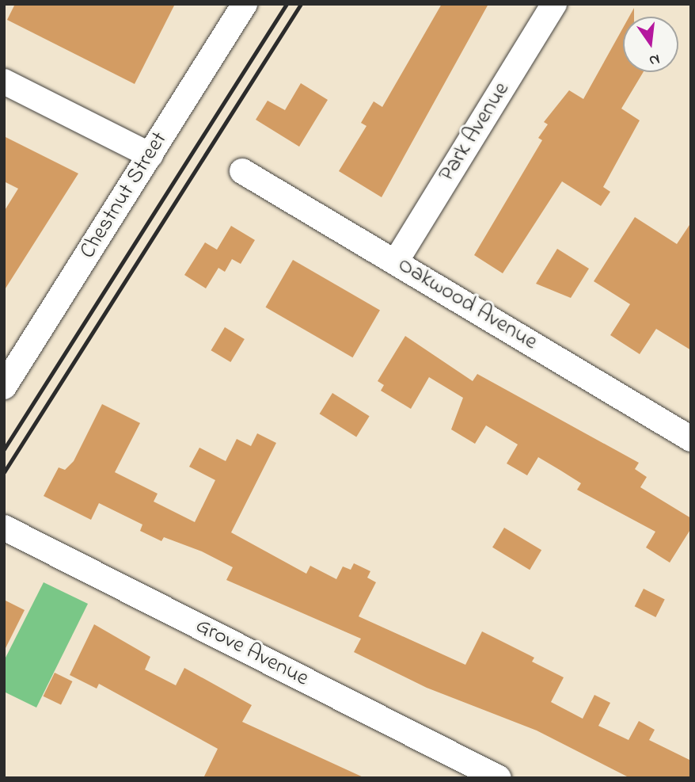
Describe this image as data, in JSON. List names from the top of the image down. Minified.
{"streets":{"street":["Park Avenue","Chestnut Street","Oakwood Avenue","Grove Avenue"]},"crossings":[["Park Avenue","Oakwood Avenue"]],"north":"bottom"}
